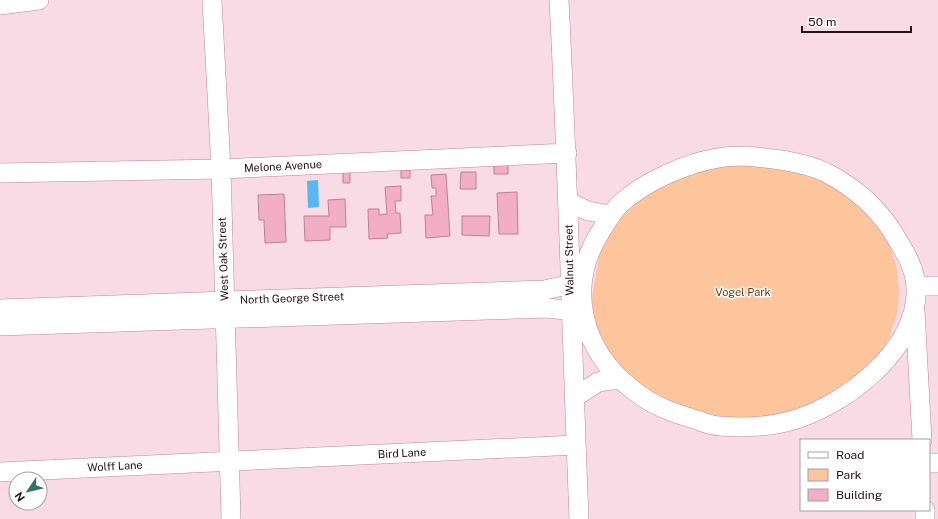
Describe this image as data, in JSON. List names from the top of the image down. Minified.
{"streets":{"street":["Melone Avenue","West Oak Street","Walnut Street","North George Street","Bird Lane","Wolff Lane"]},"crossings":[["Melone Avenue","West Oak Street"],["Melone Avenue","Walnut Street"],["West Oak Street","North George Street"],["West Oak Street","Bird Lane"],["West Oak Street","Wolff Lane"],["Walnut Street","North George Street"],["Walnut Street","Bird Lane"],["Bird Lane","Wolff Lane"]],"parks":["Vogel Park"],"legend":["Road","Park","Building"],"scale_bar":"50 m","north":"bottom left"}
